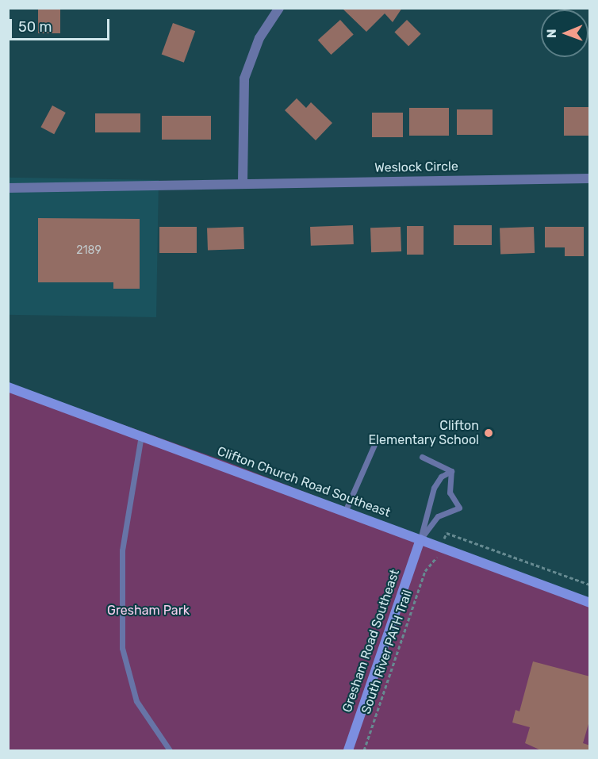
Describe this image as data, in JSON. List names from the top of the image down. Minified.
{"streets":{"street":["Weslock Circle","Clifton Church Road Southeast","Gresham Road Southeast"],"path":["South River PATH Trail"]},"crossings":[["Clifton Church Road Southeast","Gresham Road Southeast"]],"parks":["Gresham Park"],"places":["Clifton Elementary School"],"house_numbers":["2189"],"scale_bar":"50 m","north":"left"}
